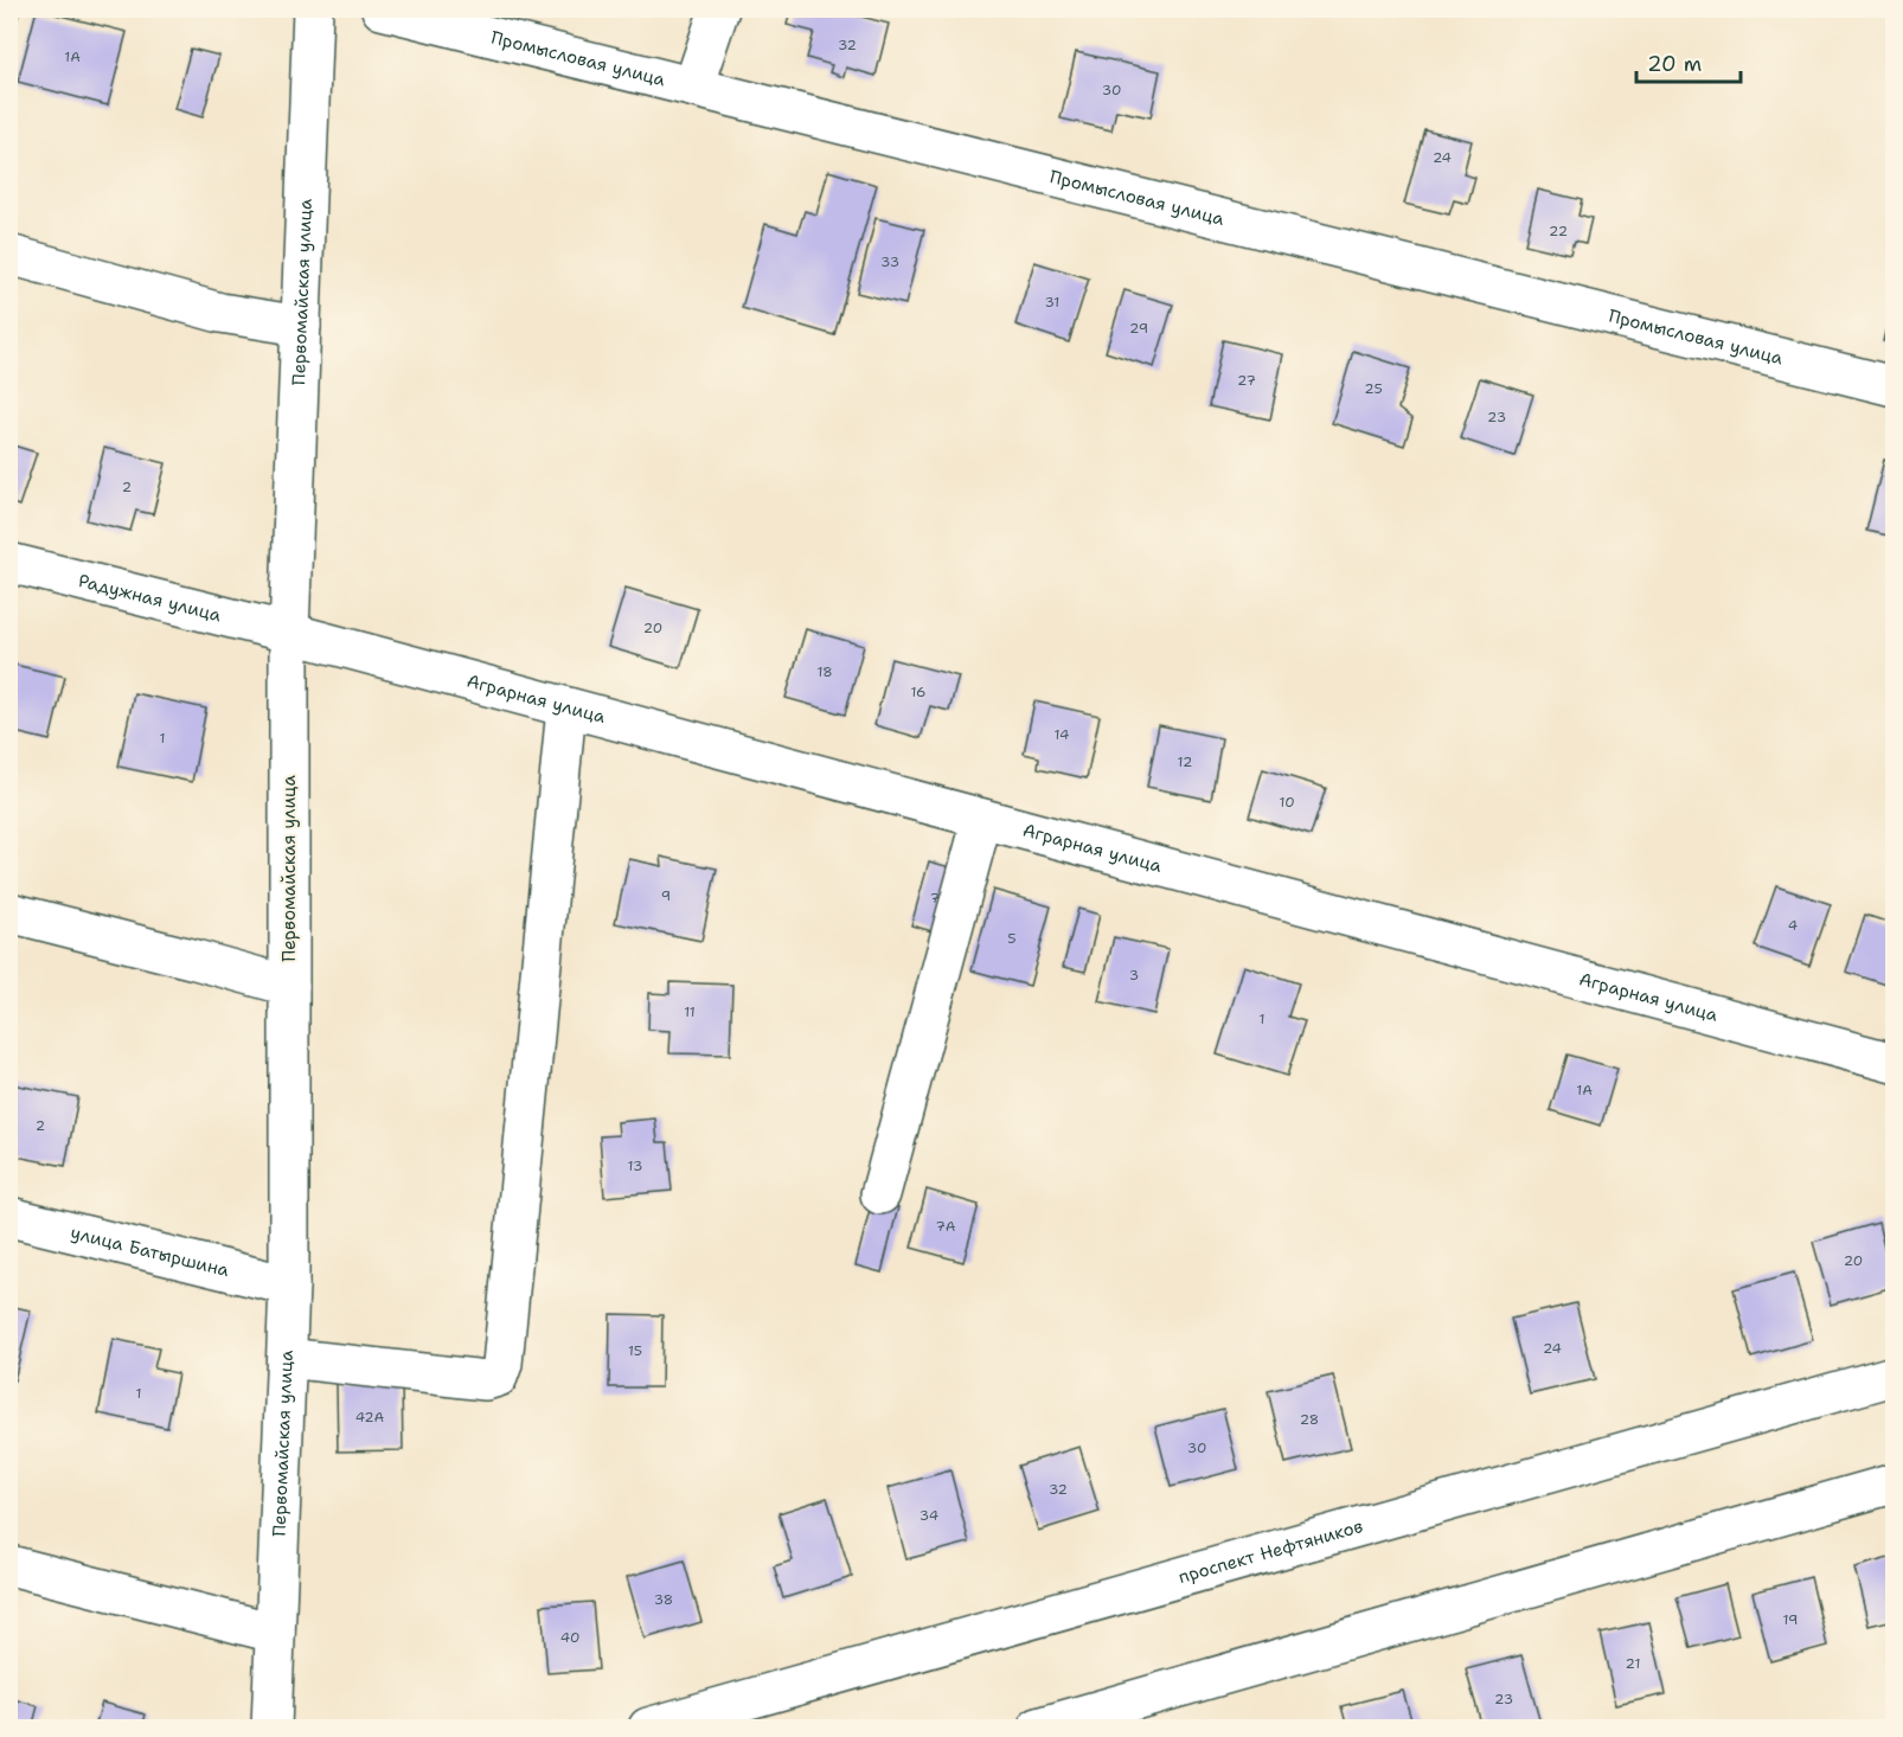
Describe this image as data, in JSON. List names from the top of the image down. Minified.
{"streets":{"street":["Промысловая улица","Первомайская улица","Радужная улица","Аграрная улица","улица Батыршина","проспект Нефтяников"]},"crossings":[["Первомайская улица","Радужная улица"],["Первомайская улица","Аграрная улица"],["Первомайская улица","улица Батыршина"],["Радужная улица","Аграрная улица"]],"house_numbers":["32","1А","30","24","22","33","31","29","27","25","23","2","20","18","16","14","1","12","10","9","7","4","5","3","11","1","1А","2","13","7А","20","24","15","1","42А","28","30","32","34","38","19","40","21","23"],"scale_bar":"20 m"}
